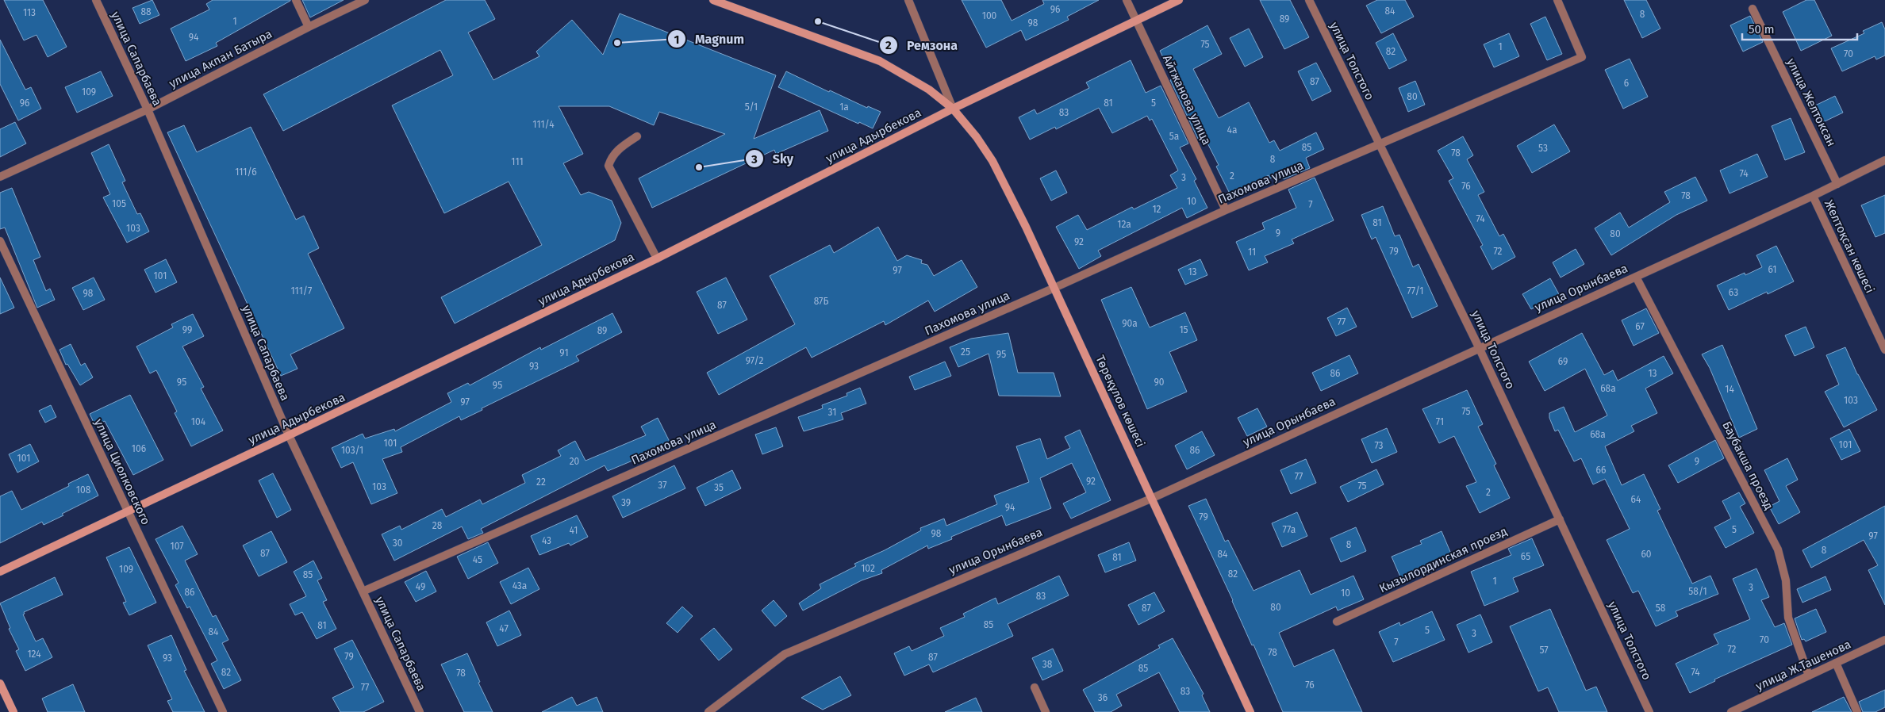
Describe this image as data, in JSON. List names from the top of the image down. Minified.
{"streets":{"main road":["улица Адырбекова","Төреқұлов көшесі"],"street":["улица Сапарбаева","улица Акпан Батыра","улица Толстого","Айтжанова улица","улица Желтоксан","Пахомова улица","Желтоқсан көшесі","улица Орынбаева","Баубакша проезд","улица Циолковского","Кызылординская проезд","улица Ж.Ташенова"]},"crossings":[["улица Сапарбаева","улица Акпан Батыра"],["улица Сапарбаева","улица Адырбекова"],["улица Сапарбаева","Пахомова улица"],["улица Толстого","Пахомова улица"],["улица Толстого","улица Орынбаева"],["улица Толстого","Кызылординская проезд"],["Айтжанова улица","улица Адырбекова"],["Айтжанова улица","Пахомова улица"],["улица Желтоксан","улица Орынбаева"],["улица Адырбекова","Төреқұлов көшесі"],["улица Адырбекова","улица Циолковского"],["Пахомова улица","Төреқұлов көшесі"],["Желтоқсан көшесі","улица Орынбаева"],["улица Орынбаева","Төреқұлов көшесі"],["улица Орынбаева","Баубакша проезд"],["Баубакша проезд","улица Ж.Ташенова"]],"places":["Ремзона","Magnum","Sky"],"house_numbers":["96","84","88","113","8","100","89","1","98","94","75","1","82","70","87","6","109","80","96","81","5","5/1","1а","83","111/4","4а","5а","85","53","78","8","111","111/6","74","2","3","76","78","10","105","7","12","74","81","12а","103","9","80","92","79","72","11","61","97","13","101","111/7","77/1","63","98","87Б","87","77","90а","67","99","15","89","25","91","95","97/2","69","93","86","13","95","90","95","68а","14","103","97","75","31","104","71","68а","101","101","73","106","103/1","86","101","20","9","66","77","92","22","37","75","103","35","108","2","64","39","94","79","28","77а","5","41","98","97","43","30","8","107","8","87","84","60","65","81","45","102","109","82","85","1","43а","49","3","58/1","86","10","83","80","87","58","85","81","47","5","84","3","70","7","72","57","78","124","79","87","93","38","85","82","74","78","76","77","83","36"],"scale_bar":"50 m"}
